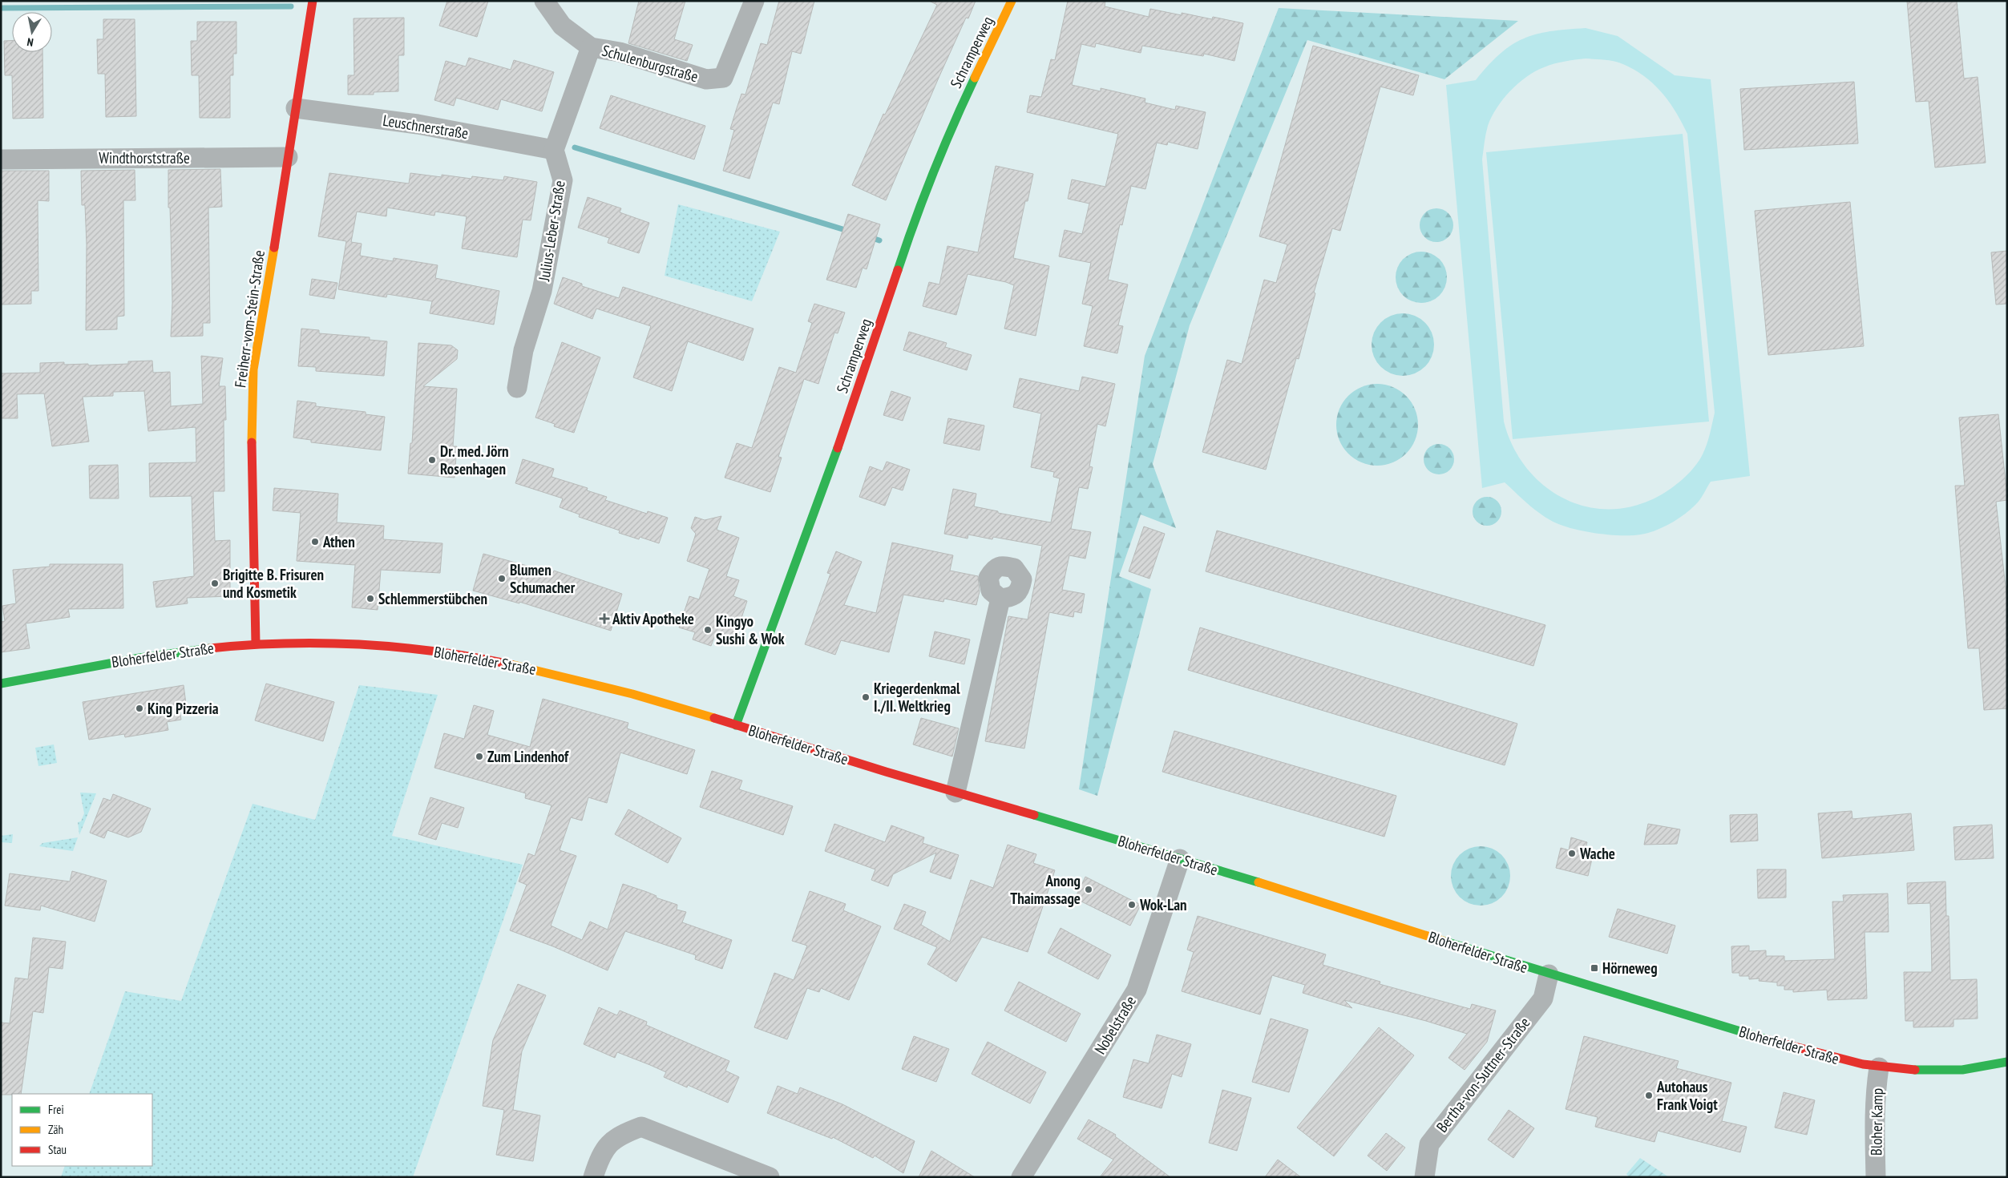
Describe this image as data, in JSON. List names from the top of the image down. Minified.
{"streets":{"street":["Schramperweg","Schulenburgstraße","Leuschnerstraße","Windthorststraße","Julius-Leber-Straße","Freiherr-vom-Stein-Straße","Bloherfelder Straße","Nobelstraße","Bertha-von-Suttner-Straße","Bloher Kamp"]},"crossings":[["Schramperweg","Bloherfelder Straße"],["Leuschnerstraße","Julius-Leber-Straße"],["Leuschnerstraße","Freiherr-vom-Stein-Straße"],["Windthorststraße","Freiherr-vom-Stein-Straße"],["Freiherr-vom-Stein-Straße","Bloherfelder Straße"],["Bloherfelder Straße","Nobelstraße"],["Bloherfelder Straße","Bertha-von-Suttner-Straße"],["Bloherfelder Straße","Bloher Kamp"]],"places":{"other":["Dr. med. Jörn Rosenhagen","Athen","Blumen Schumacher","Brigitte B. Frisuren und Kosmetik","Schlemmerstübchen","Kingyo Sushi & Wok","Kriegerdenkmal I./II. Weltkrieg","King Pizzeria","Zum Lindenhof","Wache","Anong Thaimassage","Wok-Lan","Autohaus Frank Voigt"],"health":["Aktiv Apotheke"],"transit":["Hörneweg"]},"legend":["Frei","Zäh","Stau"],"north":"bottom"}
